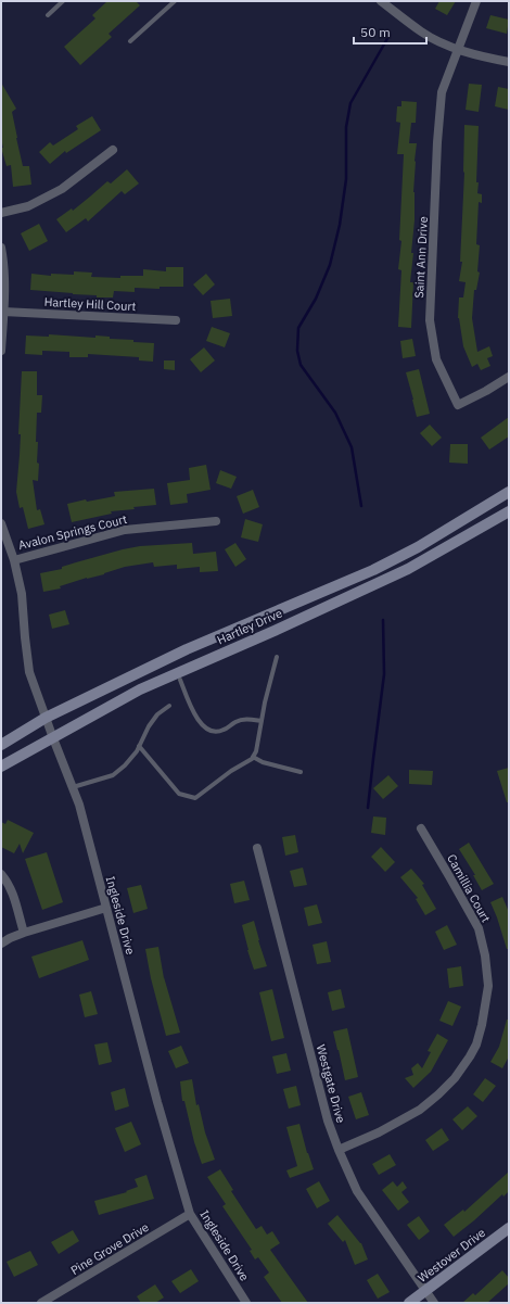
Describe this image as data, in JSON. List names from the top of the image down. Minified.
{"streets":{"street":["Saint Ann Drive","Hartley Hill Court","Avalon Springs Court","Hartley Drive","Camillia Court","Ingleside Drive","Westgate Drive","Pine Grove Drive","Westover Drive"]},"crossings":[["Avalon Springs Court","Ingleside Drive"],["Hartley Drive","Ingleside Drive"],["Camillia Court","Westgate Drive"],["Ingleside Drive","Pine Grove Drive"],["Westgate Drive","Westover Drive"]],"scale_bar":"50 m"}
